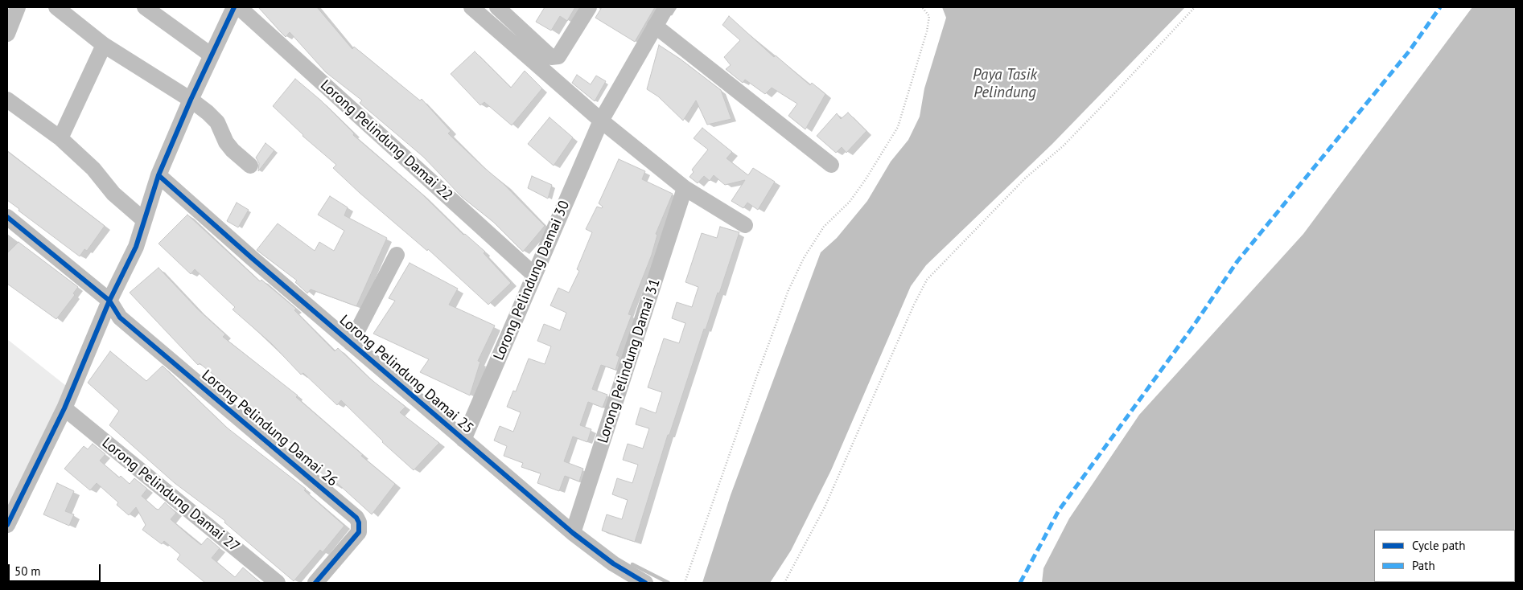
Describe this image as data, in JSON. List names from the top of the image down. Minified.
{"streets":{"street":["Lorong Pelindung Damai 22","Lorong Pelindung Damai 30","Lorong Pelindung Damai 31","Lorong Pelindung Damai 25","Lorong Pelindung Damai 26","Lorong Pelindung Damai 27"]},"crossings":[["Lorong Pelindung Damai 22","Lorong Pelindung Damai 30"],["Lorong Pelindung Damai 30","Lorong Pelindung Damai 25"],["Lorong Pelindung Damai 31","Lorong Pelindung Damai 25"]],"water":["Paya Tasik Pelindung"],"legend":["Cycle path","Path"],"scale_bar":"50 m"}
